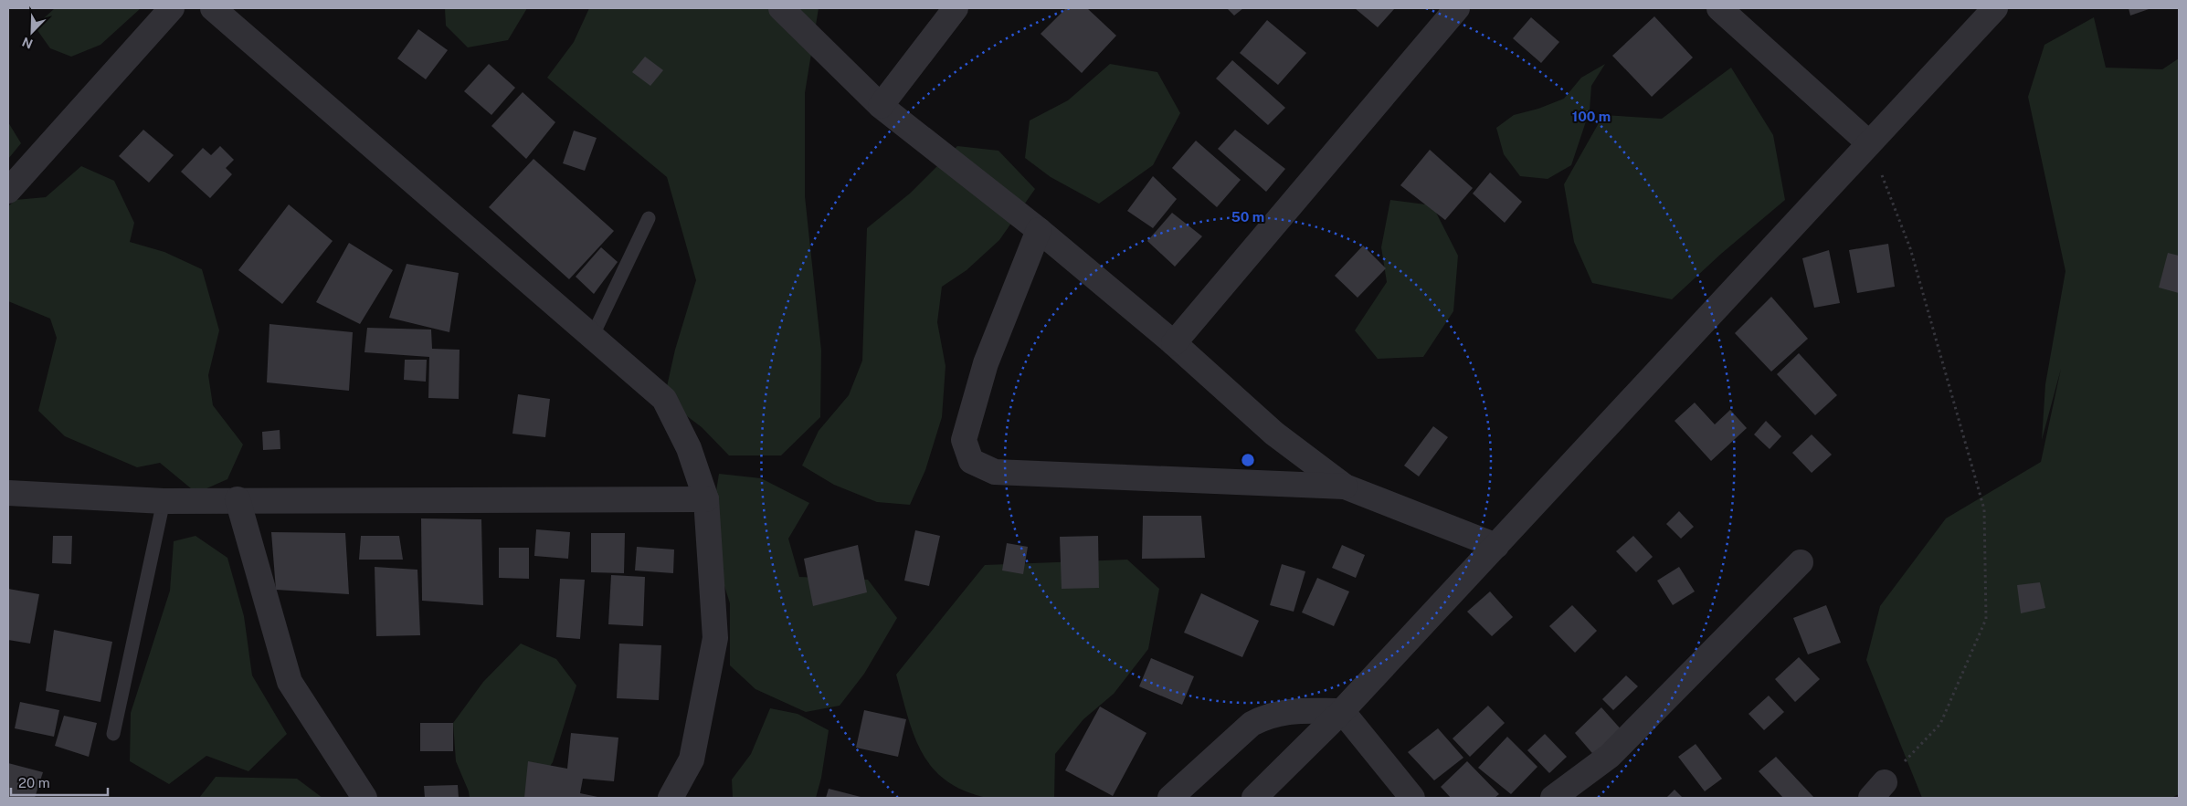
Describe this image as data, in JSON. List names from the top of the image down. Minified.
{"scale_bar":"20 m","north":"bottom left","rings":["100 m","50 m"]}
